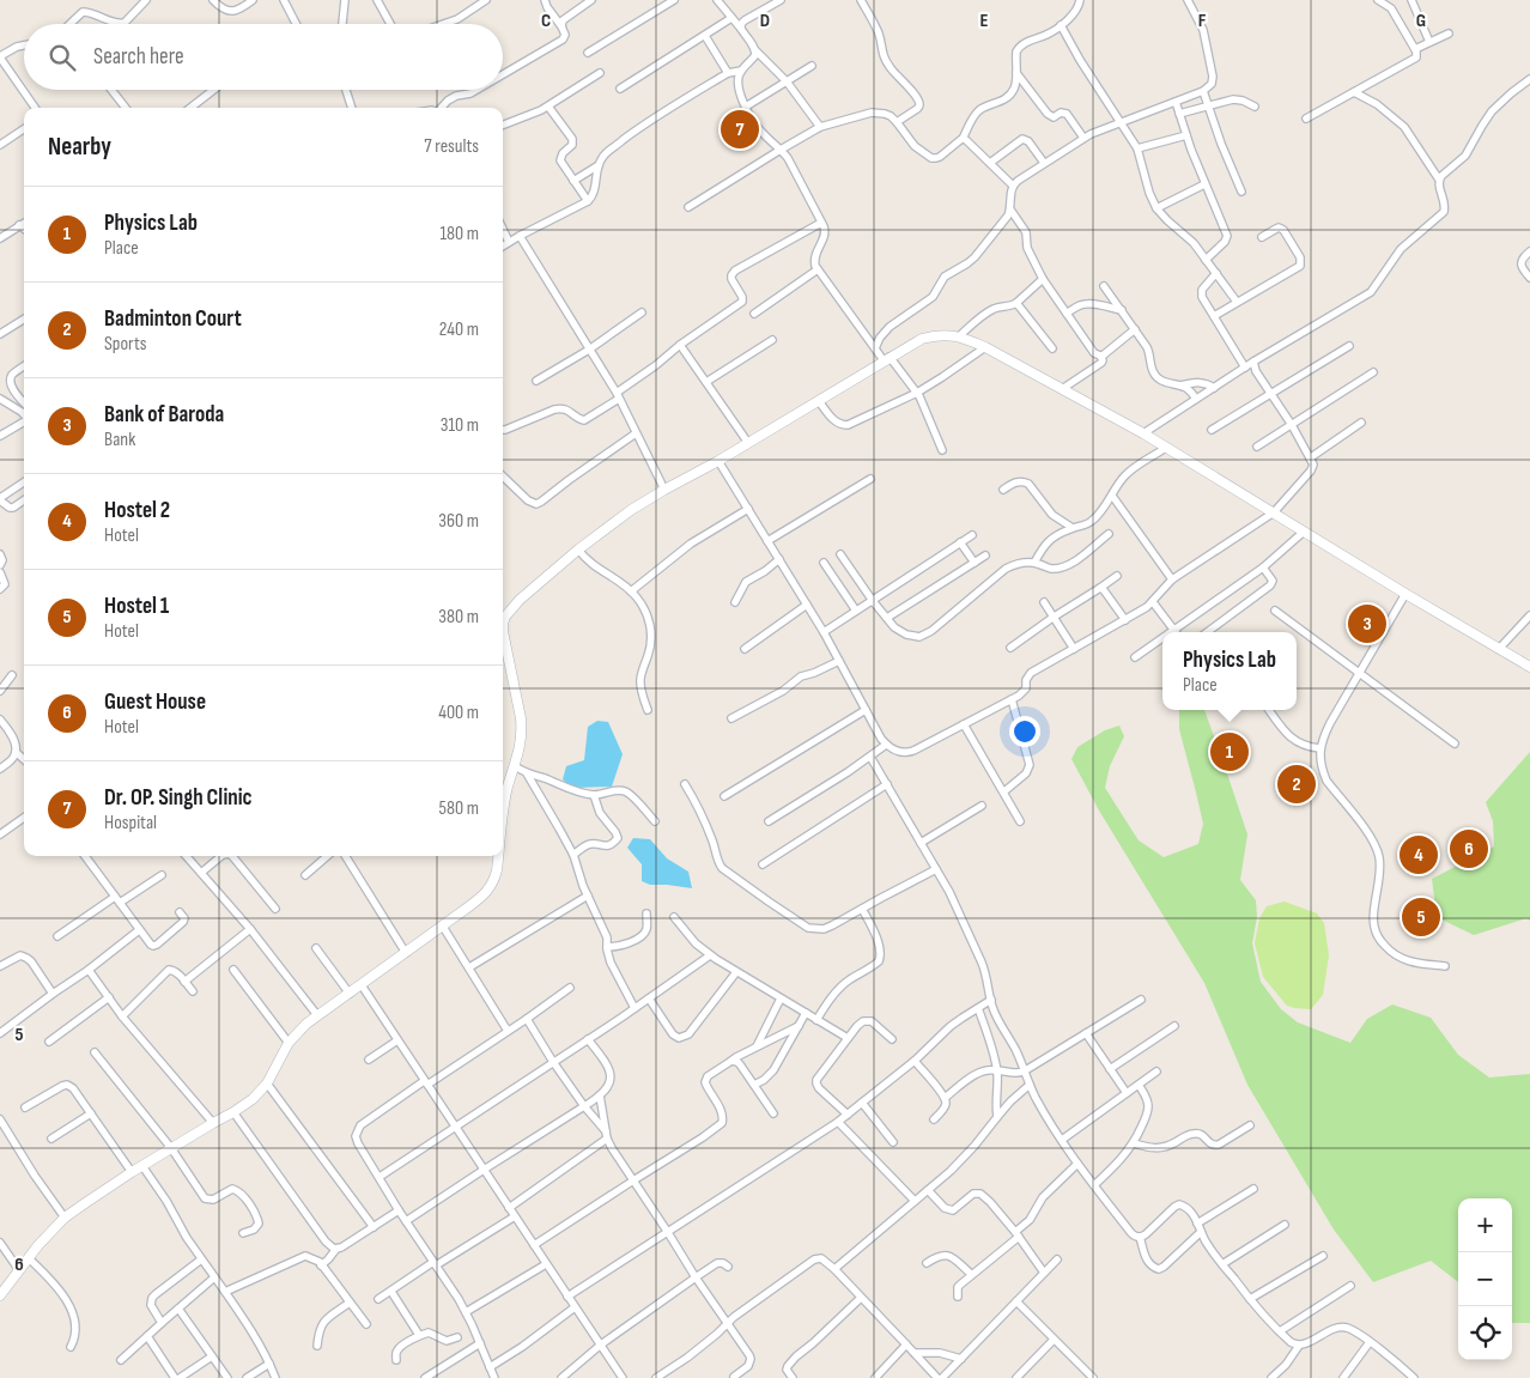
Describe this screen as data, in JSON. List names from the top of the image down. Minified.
{"page":{"search":"Search here","pins":["7","3","1","2","6","4","5"],"heading":["Nearby","7 results"],"list":[{"mark":"1","name":"Physics Lab","note":"Place","value":"180 m"},{"mark":"2","name":"Badminton Court","note":"Sports","value":"240 m"},{"mark":"3","name":"Bank of Baroda","note":"Bank","value":"310 m"},{"mark":"4","name":"Hostel 2","note":"Hotel","value":"360 m"},{"mark":"5","name":"Hostel 1","note":"Hotel","value":"380 m"},{"mark":"6","name":"Guest House","note":"Hotel","value":"400 m"},{"mark":"7","name":"Dr. OP. Singh Clinic","note":"Hospital","value":"580 m"}],"popup":["Physics Lab","Place"],"map_buttons":["+","−"]},"grid":{"columns":["C","D","E","F","G"],"rows":["5","6"]}}
